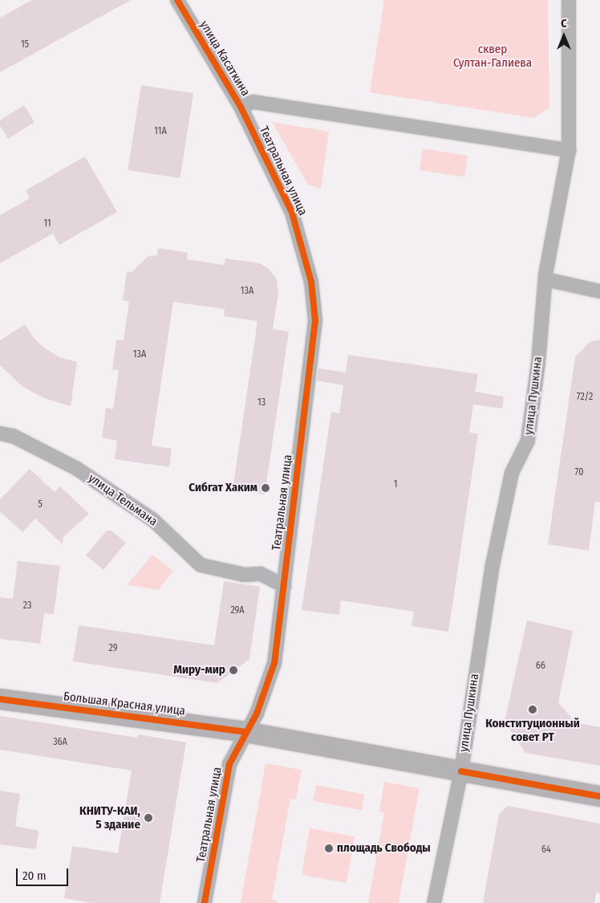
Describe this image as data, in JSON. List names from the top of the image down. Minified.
{"streets":{"street":["улица Касаткина","Театральная улица","улица Пушкина","улица Тельмана","Большая Красная улица"]},"crossings":[["улица Касаткина","Театральная улица"],["улица Касаткина","улица Пушкина"],["Театральная улица","улица Тельмана"],["Театральная улица","Большая Красная улица"],["улица Пушкина","Большая Красная улица"]],"parks":["сквер Султан-Галиева"],"places":["Сибгат Хаким","Миру-мир","Конституционный совет РТ","КНИТУ-КАИ, 5 здание","площадь Свободы"],"house_numbers":["15","11А","11","13А","13А","72/2","13","70","1","5","23","29А","29","66","36А","64"],"scale_bar":"20 m","north":"top"}
